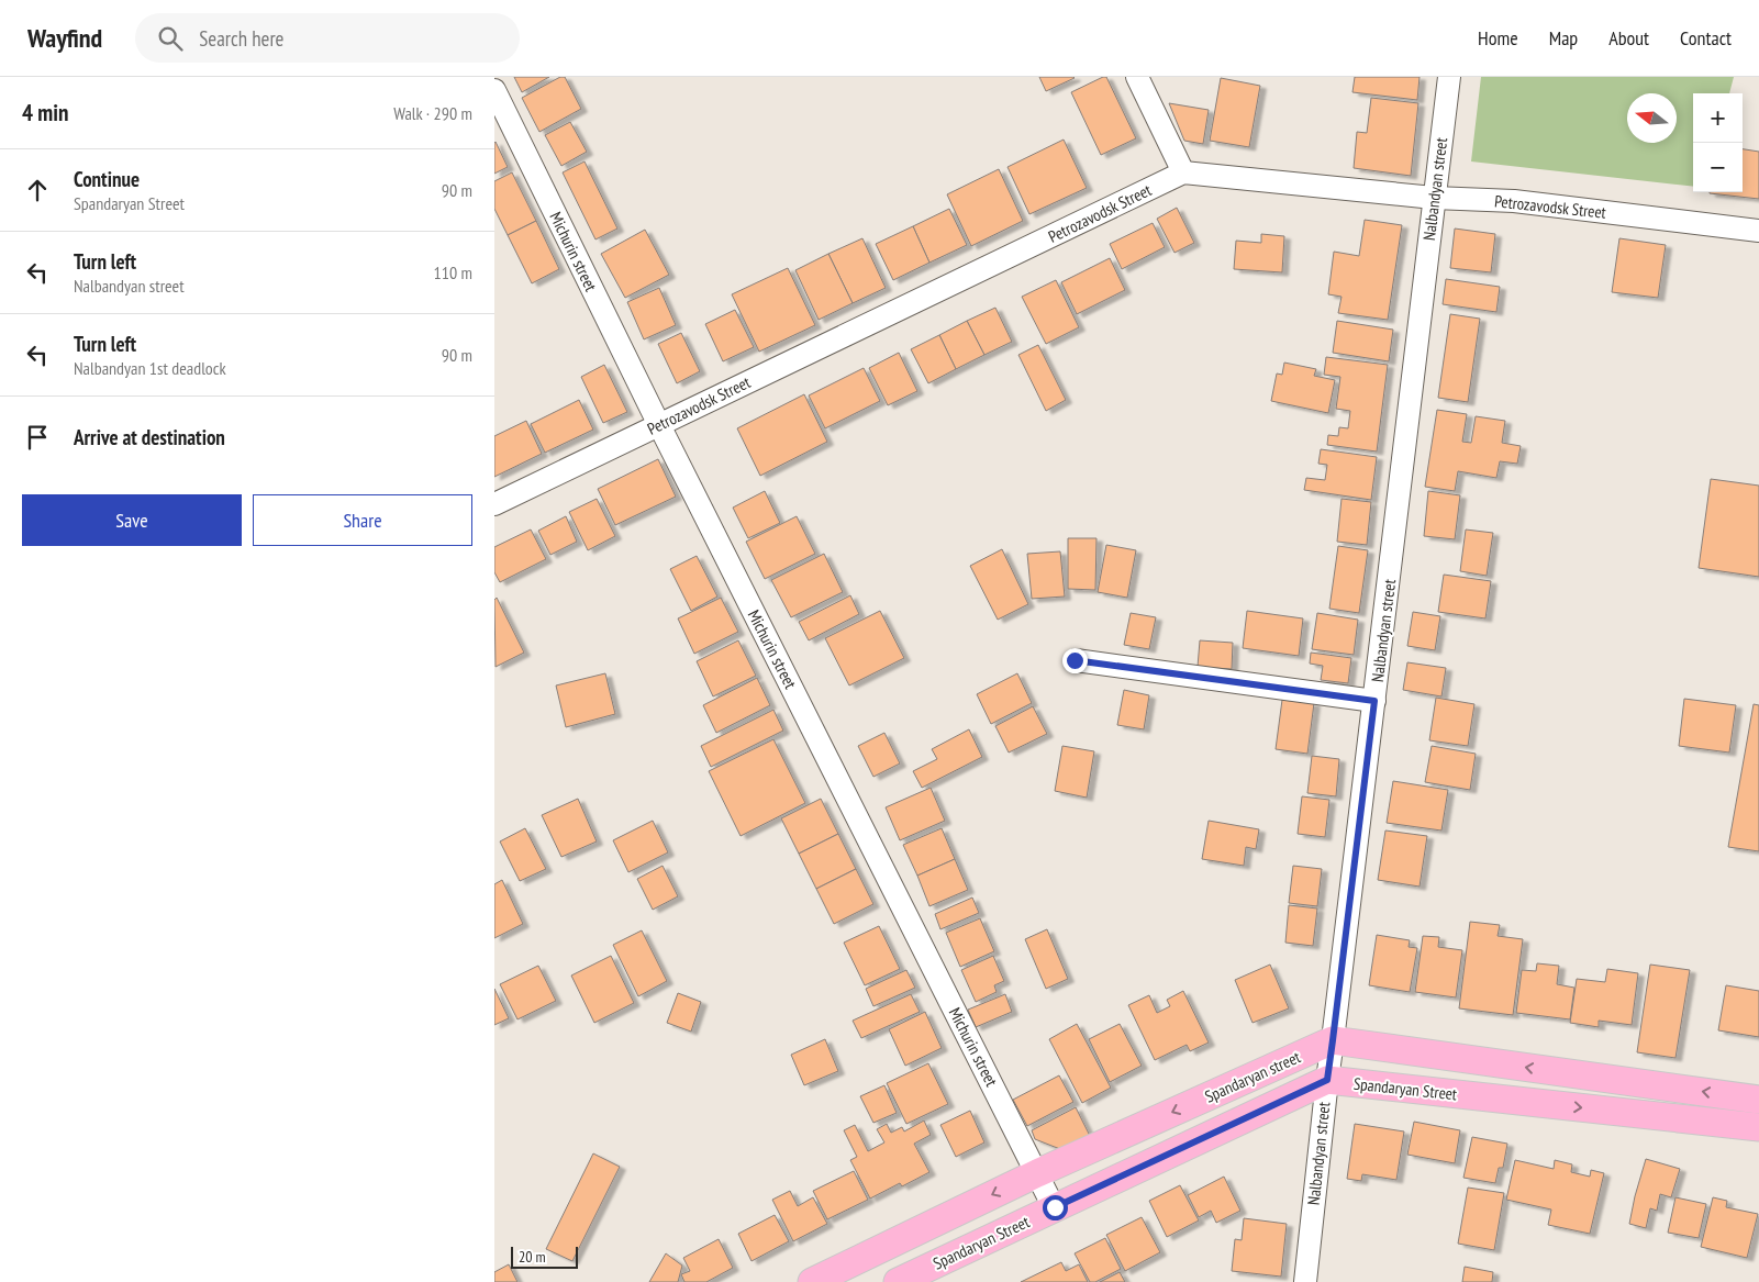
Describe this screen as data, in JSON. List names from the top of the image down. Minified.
{"streets":{"main road":["Spandaryan street","Spandaryan Street"],"street":["Nalbandyan street","Petrozavodsk Street","Michurin street"]},"crossings":[["Nalbandyan street","Petrozavodsk Street"],["Nalbandyan street","Spandaryan street"],["Nalbandyan street","Spandaryan Street"],["Petrozavodsk Street","Michurin street"],["Michurin street","Spandaryan street"],["Michurin street","Spandaryan Street"]],"one_way":["Spandaryan street"],"scale_bar":"20 m","north":"left","page":{"header":"Wayfind","search":"Search here","nav":["Home","Map","About","Contact"],"heading":["4 min","Walk · 290 m"],"map_buttons":["+","−"],"list":[["Continue","Spandaryan Street","90 m"],["Turn left","Nalbandyan street","110 m"],["Turn left","Nalbandyan 1st deadlock","90 m"],"Arrive at destination"],"buttons":["Save","Share"],"scale":"20 m"}}
